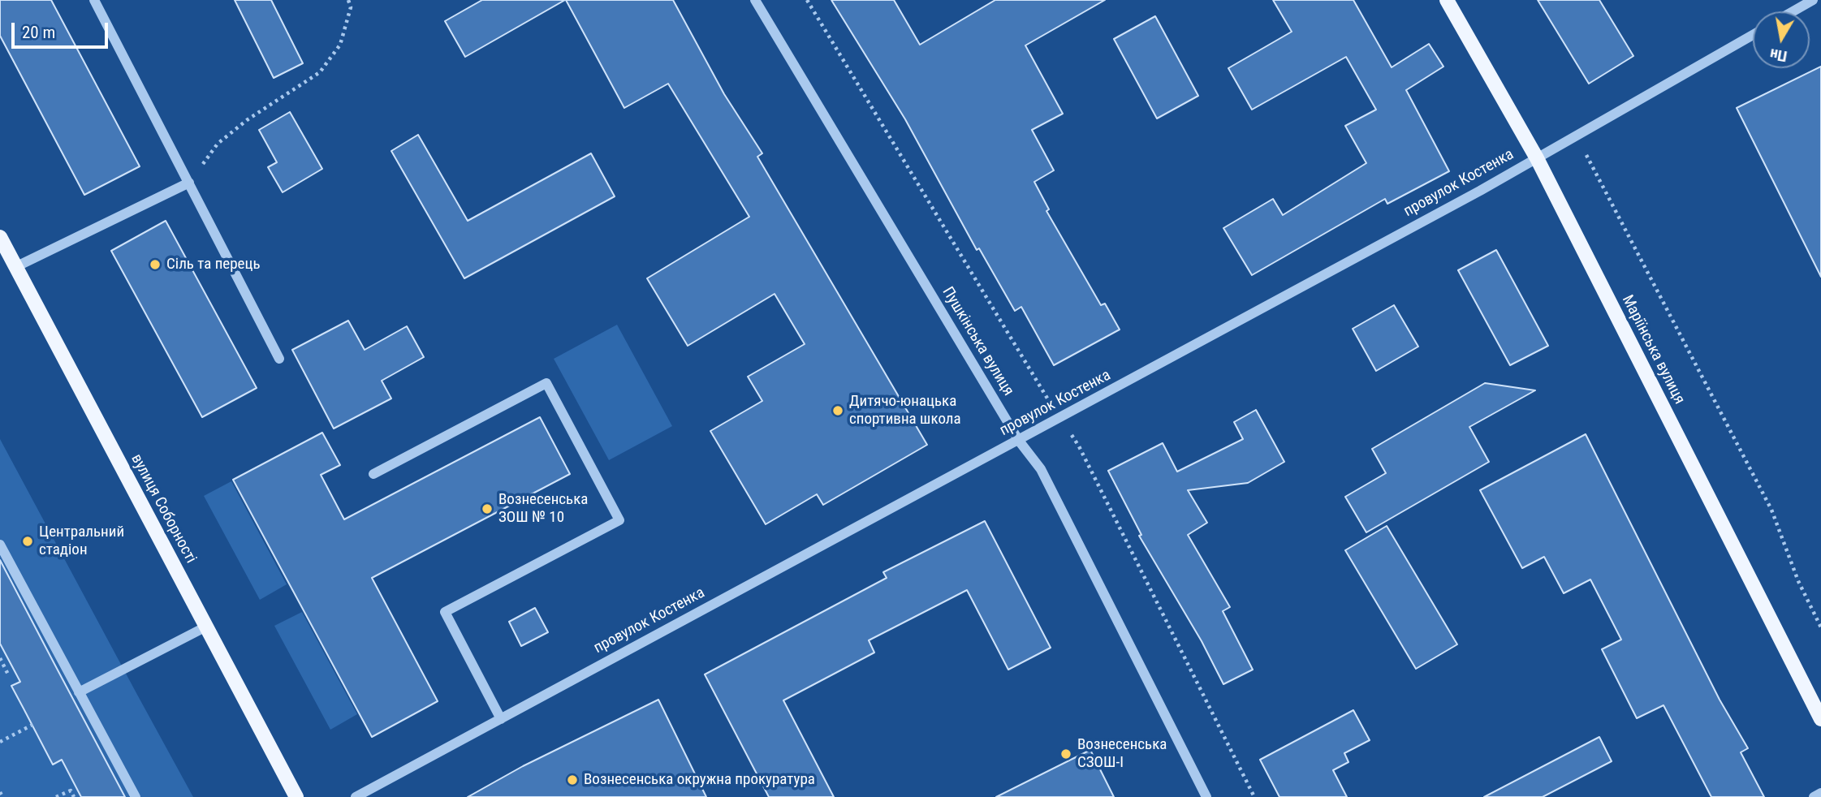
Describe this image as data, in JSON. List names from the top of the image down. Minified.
{"streets":{"main road":["Маріїнська вулиця","вулиця Соборності"],"street":["провулок Костенка","Пушкінська вулиця"]},"crossings":[["провулок Костенка","Пушкінська вулиця"],["провулок Костенка","Маріїнська вулиця"]],"places":["Сіль та перець","Дитячо-юнацька спортивна школа","Вознесенська ЗОШ № 10","Центральний стадіон","Вознесенська СЗОШ-І","Вознесенська окружна прокуратура"],"scale_bar":"20 m","north":"bottom"}
